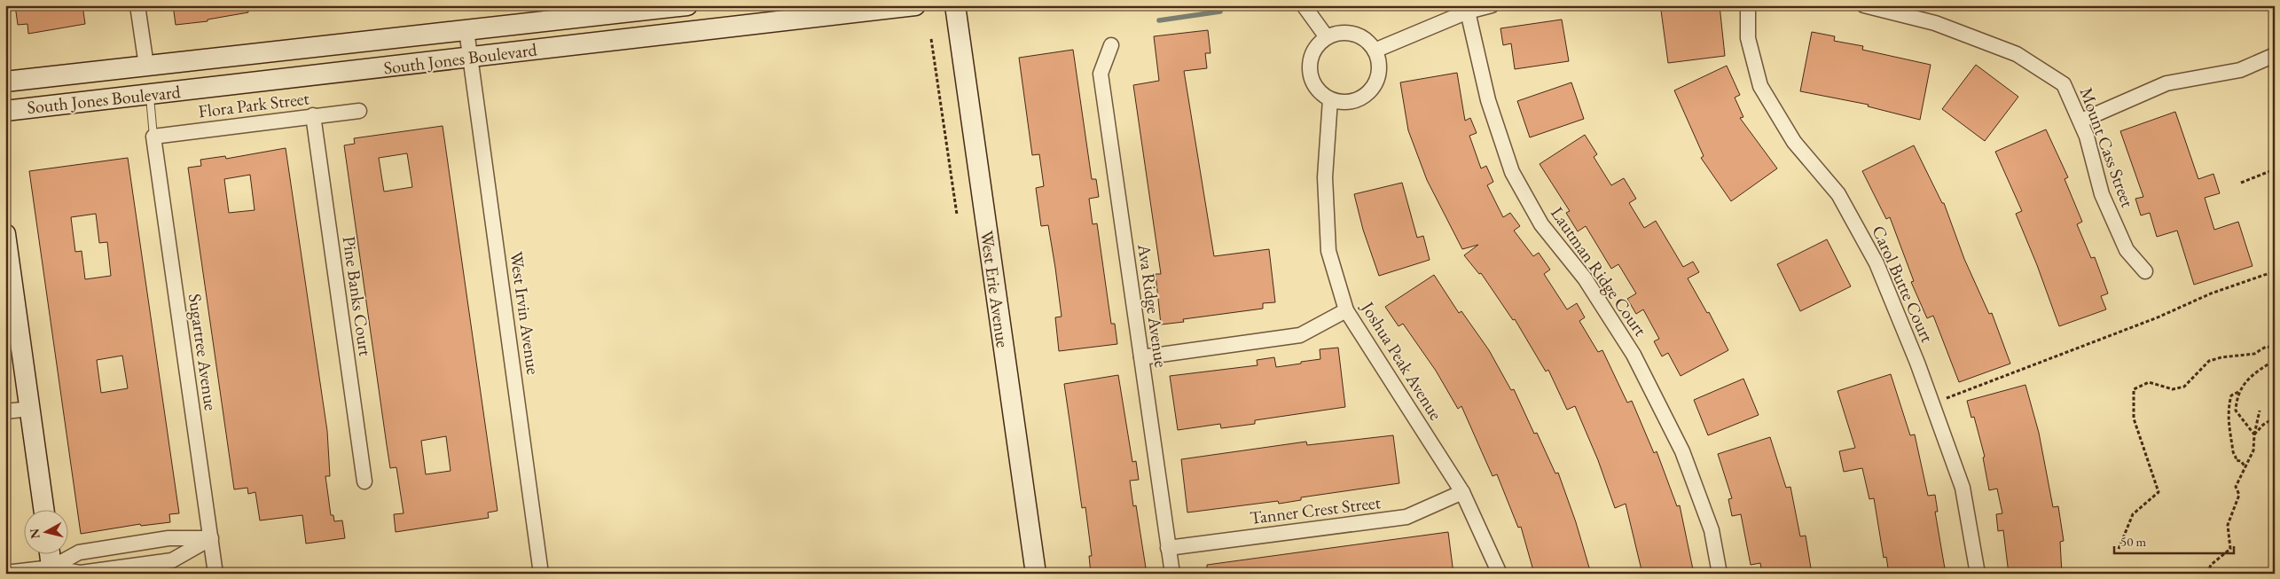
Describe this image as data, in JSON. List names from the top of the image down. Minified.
{"streets":{"street":["South Jones Boulevard","Flora Park Street","Mount Cass Street","Lautman Ridge Court","Carol Butte Court","West Erie Avenue","Pine Banks Court","Ava Ridge Avenue","West Irvin Avenue","Sugartree Avenue","Joshua Peak Avenue","Tanner Crest Street"]},"crossings":[["South Jones Boulevard","West Irvin Avenue"],["Flora Park Street","Pine Banks Court"],["Flora Park Street","Sugartree Avenue"],["Ava Ridge Avenue","Tanner Crest Street"],["Joshua Peak Avenue","Tanner Crest Street"]],"scale_bar":"50 m","north":"left"}
